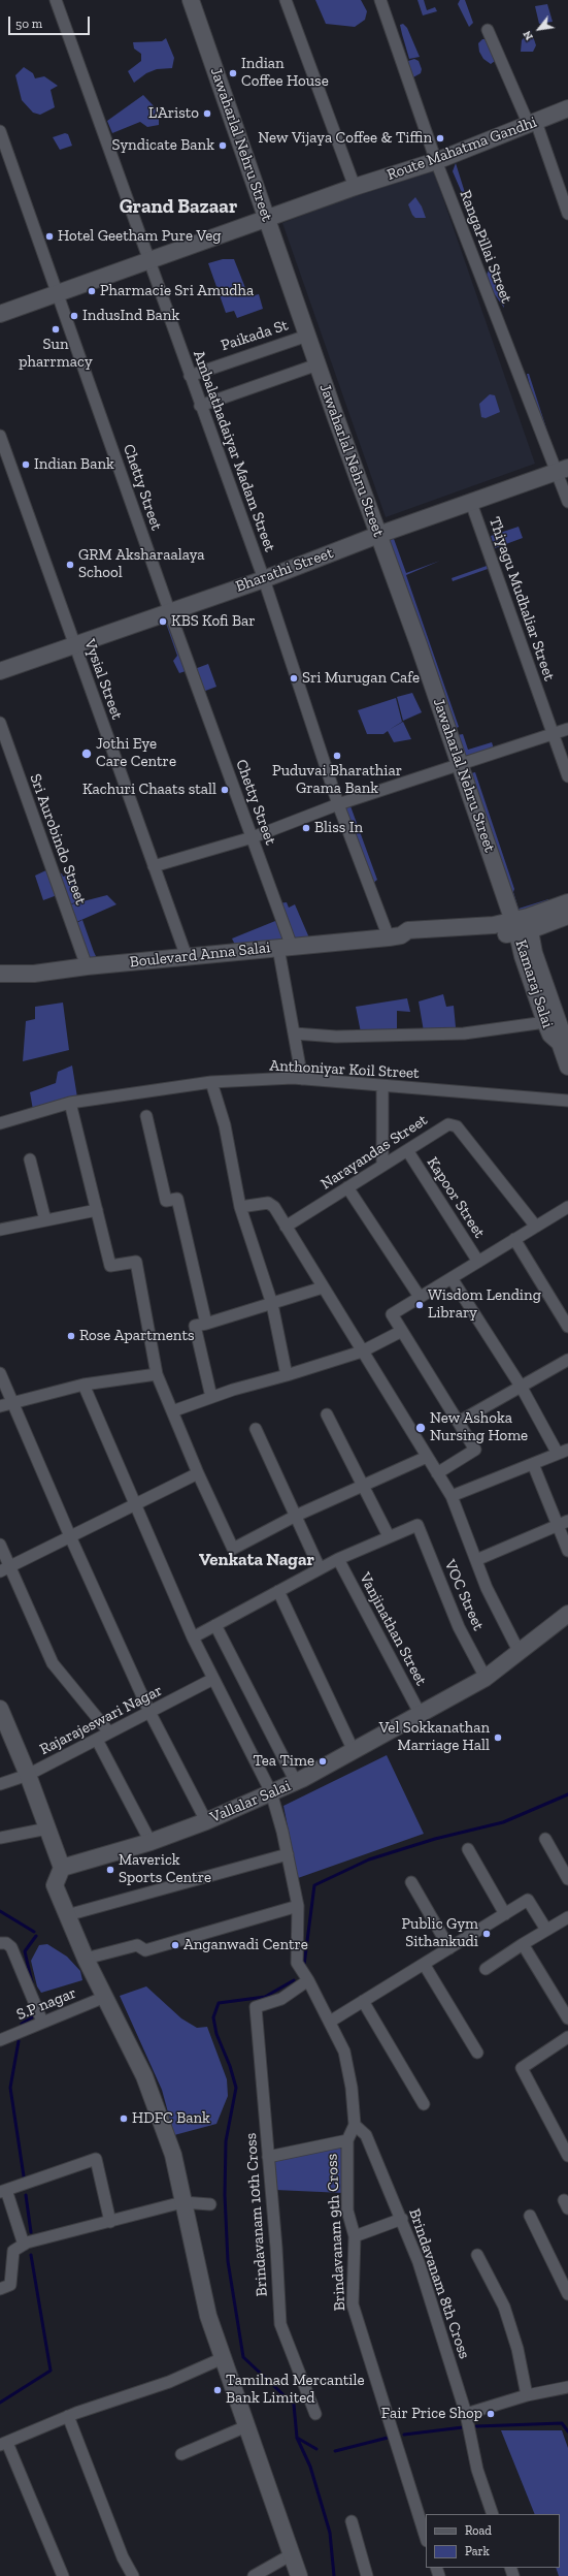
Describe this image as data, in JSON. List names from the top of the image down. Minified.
{"streets":{"street":["Jawaharlal Nehru Street","Route Mahatma Gandhi","RangaPillai Street","Paikada St","Ambalathadaiyar Madam Street","Chetty Street","Bharathi Street","Thiyagu Mudhaliar Street","Vysial Street","Sri Aurobindo Street","Boulevard Anna Salai","Kamaraj Salai","Anthoniyar Koil Street","Narayandas Street","Kapoor Street","VOC Street","Vanjinathan Street","Rajarajeswari Nagar","Vallalar Salai","S.P nagar","Brindavanam 10th Cross","Brindavanam 9th Cross","Brindavanam 8th Cross"]},"crossings":[["Jawaharlal Nehru Street","Route Mahatma Gandhi"],["Jawaharlal Nehru Street","Paikada St"],["Jawaharlal Nehru Street","Bharathi Street"],["Jawaharlal Nehru Street","Boulevard Anna Salai"],["Jawaharlal Nehru Street","Kamaraj Salai"],["Route Mahatma Gandhi","RangaPillai Street"],["Route Mahatma Gandhi","Ambalathadaiyar Madam Street"],["RangaPillai Street","Bharathi Street"],["Paikada St","Ambalathadaiyar Madam Street"],["Ambalathadaiyar Madam Street","Bharathi Street"],["Ambalathadaiyar Madam Street","Boulevard Anna Salai"],["Chetty Street","Bharathi Street"],["Chetty Street","Boulevard Anna Salai"],["Chetty Street","Anthoniyar Koil Street"],["Bharathi Street","Thiyagu Mudhaliar Street"],["Bharathi Street","Vysial Street"],["Vysial Street","Boulevard Anna Salai"],["Sri Aurobindo Street","Boulevard Anna Salai"],["Boulevard Anna Salai","Kamaraj Salai"],["Narayandas Street","Kapoor Street"],["VOC Street","Vallalar Salai"],["Vanjinathan Street","Vallalar Salai"],["Brindavanam 9th Cross","Brindavanam 8th Cross"]],"districts":["Grand Bazaar","Venkata Nagar"],"places":["Indian Coffee House","L'Aristo","New Vijaya Coffee & Tiffin","Syndicate Bank","Hotel Geetham Pure Veg","Pharmacie Sri Amudha","IndusInd Bank","Sun pharrmacy","Indian Bank","GRM Aksharaalaya School","KBS Kofi Bar","Sri Murugan Cafe","Jothi Eye Care Centre","Puduvai Bharathiar Grama Bank","Kachuri Chaats stall","Bliss In","Wisdom Lending Library","Rose Apartments","New Ashoka Nursing Home","Vel Sokkanathan Marriage Hall","Tea Time","Maverick Sports Centre","Public Gym Sithankudi","Anganwadi Centre","HDFC Bank","Tamilnad Mercantile Bank Limited","Fair Price Shop"],"legend":["Road","Park"],"scale_bar":"50 m","north":"bottom left"}
